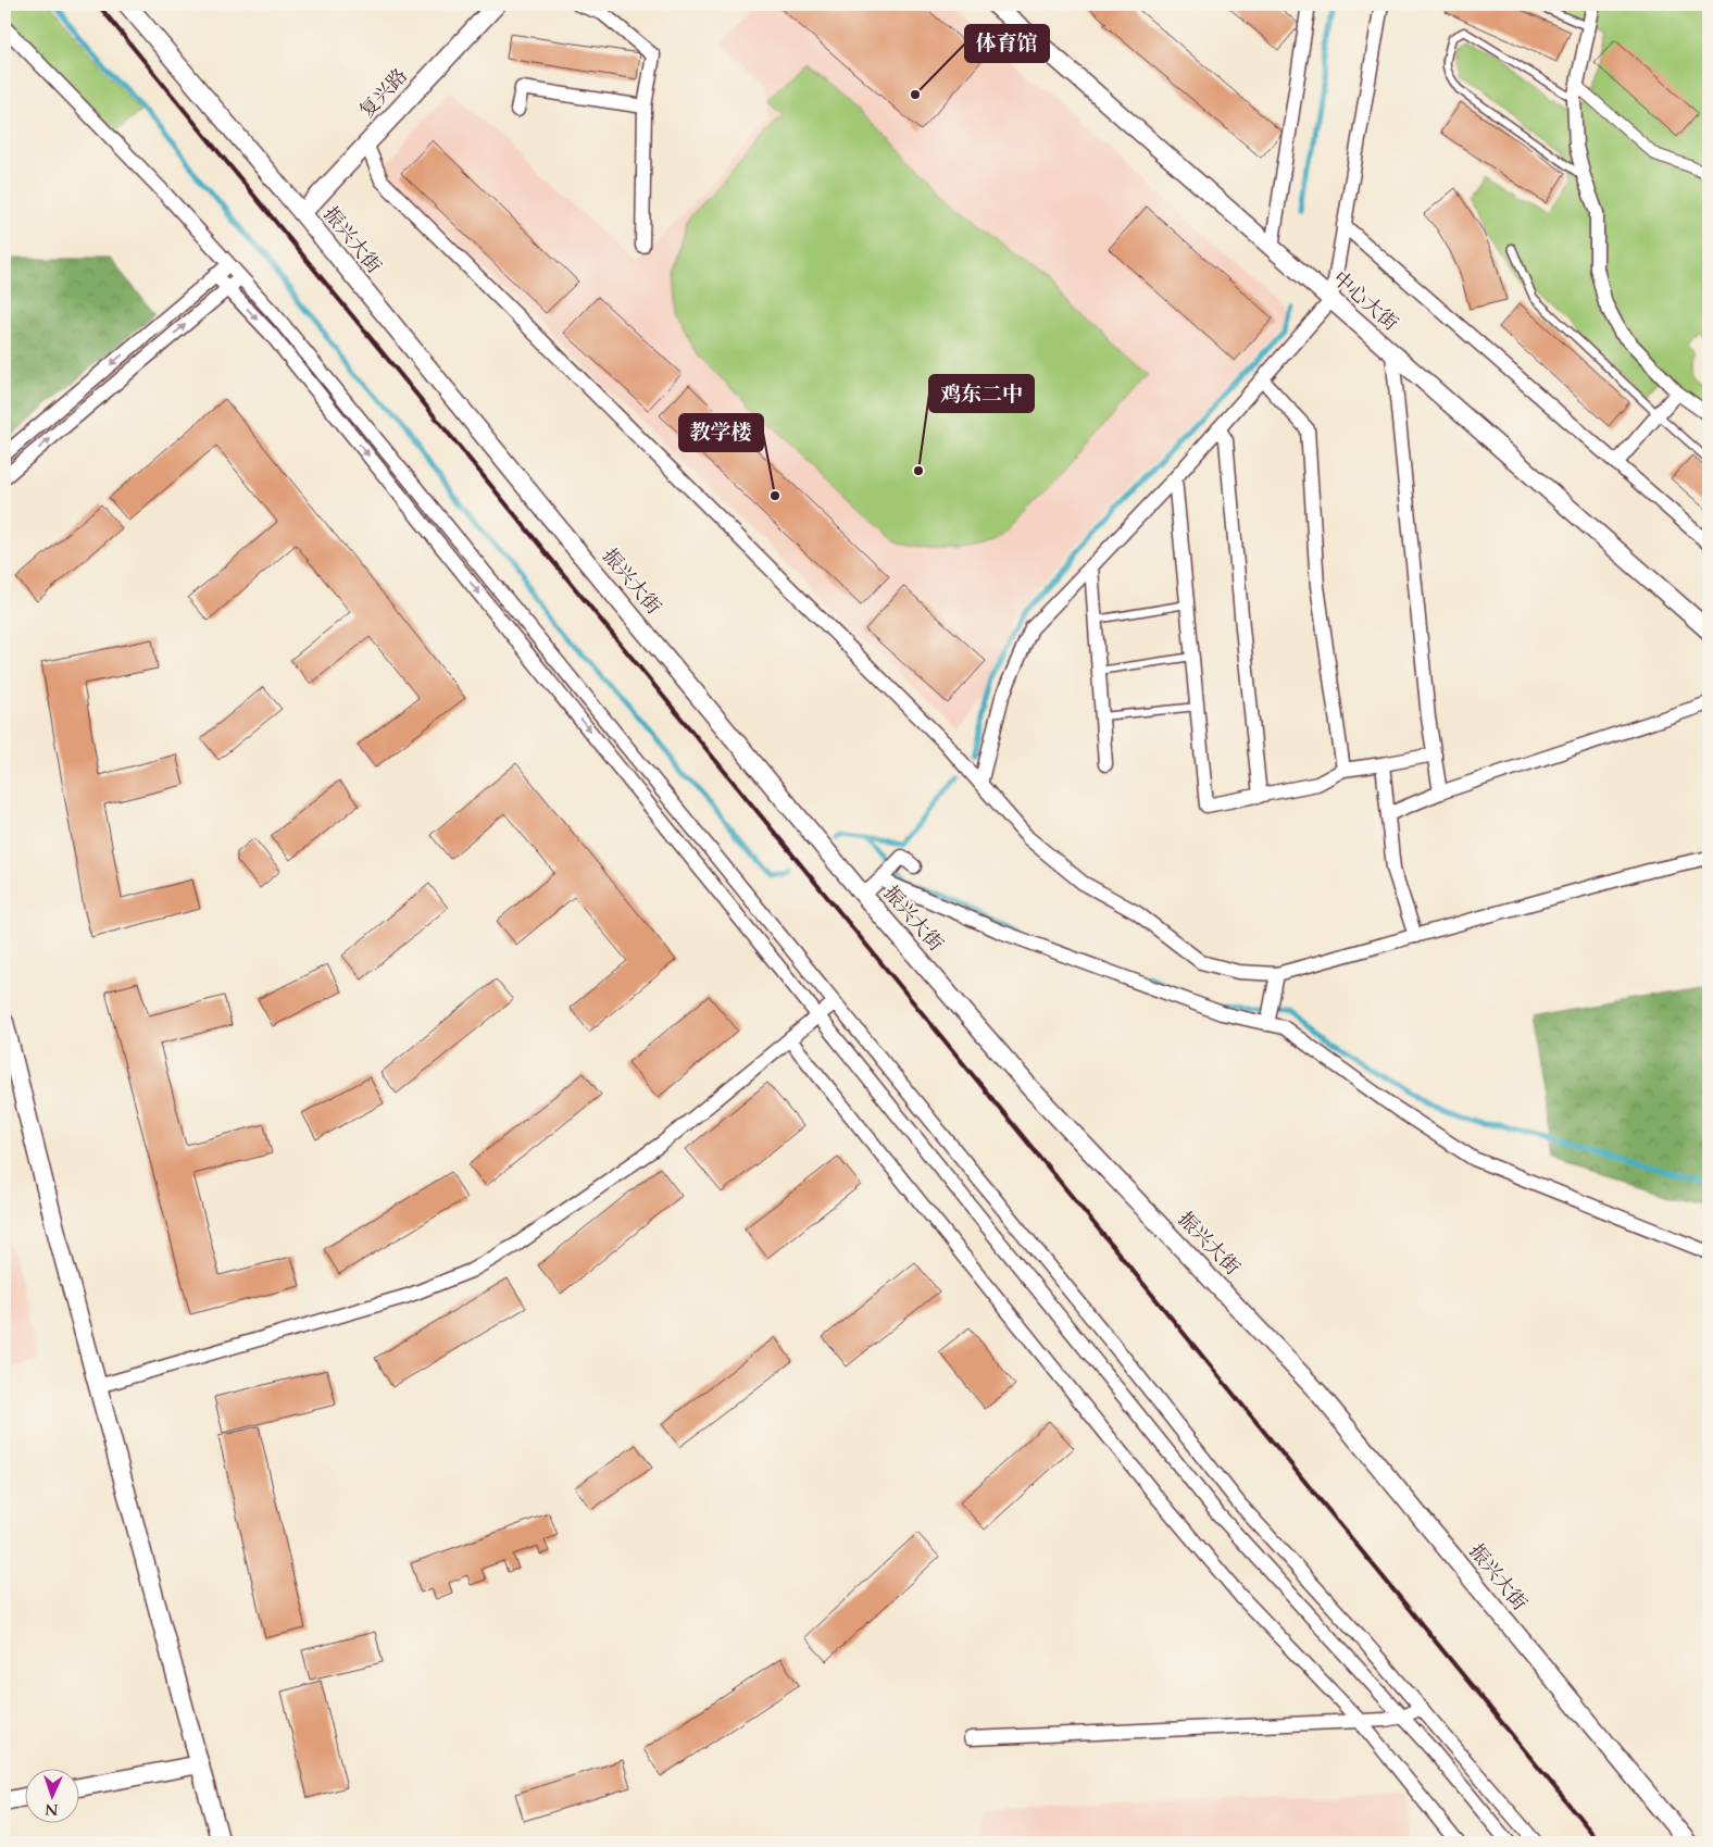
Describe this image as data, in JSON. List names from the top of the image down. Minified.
{"streets":{"street":["复兴路","振兴大街","中心大街"]},"crossings":[["复兴路","振兴大街"]],"places":["体育馆","鸡东二中","教学楼"],"north":"bottom"}
